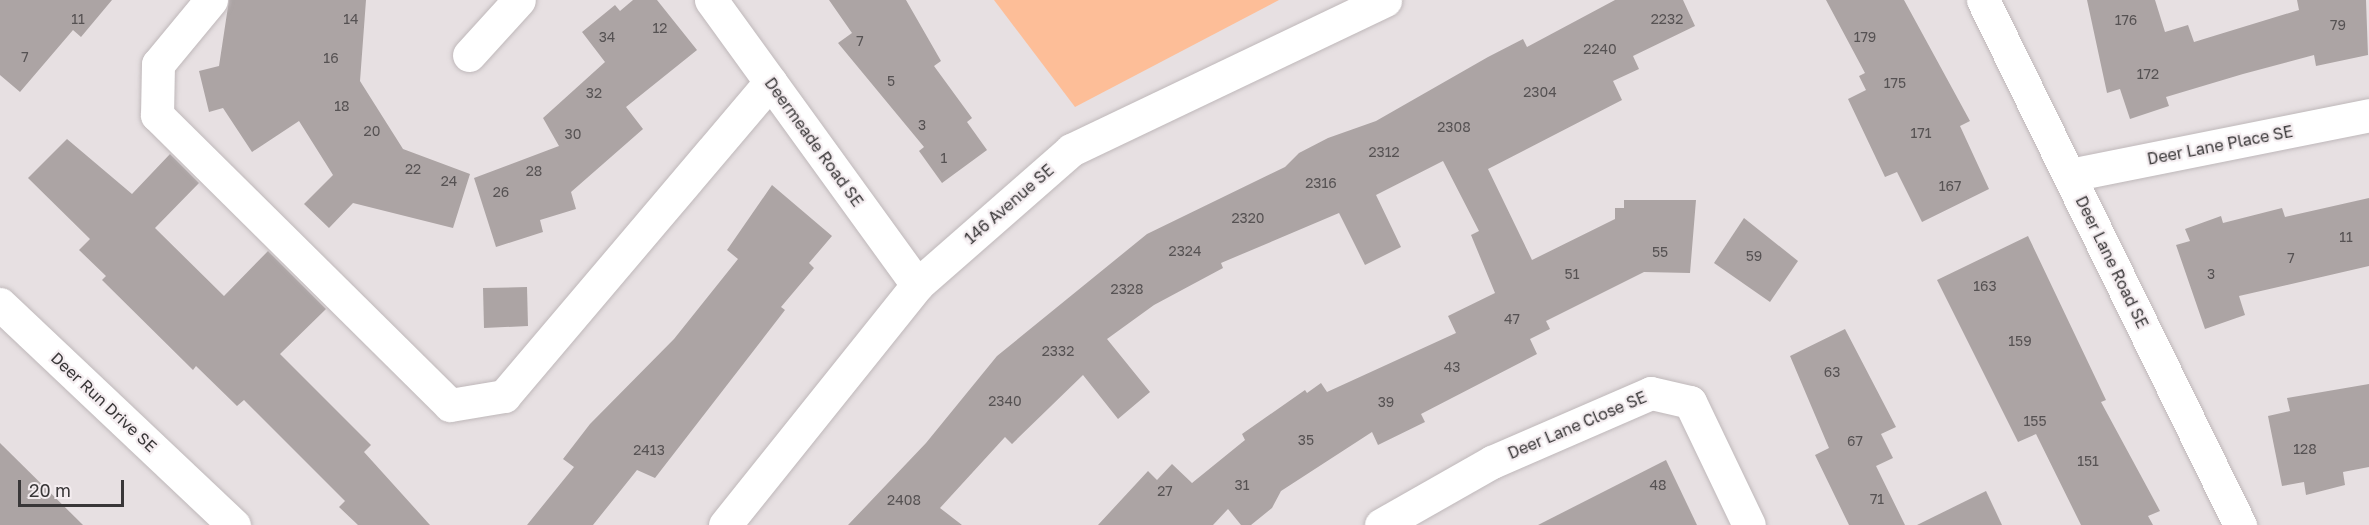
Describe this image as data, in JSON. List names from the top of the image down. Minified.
{"streets":{"street":["Deermeade Road SE","Deer Lane Place SE","146 Avenue SE","Deer Lane Road SE","Deer Run Drive SE","Deer Lane Close SE"]},"crossings":[["Deermeade Road SE","146 Avenue SE"],["Deer Lane Place SE","Deer Lane Road SE"]],"house_numbers":["11","14","2232","176","79","12","34","179","7","2240","7","16","172","5","175","2304","32","18","3","2308","20","171","30","2312","1","22","28","24","2316","167","26","2320","11","2324","55","59","7","51","3","163","2328","47","159","2332","43","63","2340","39","155","35","67","128","2413","151","31","48","27","71","2408"],"scale_bar":"20 m"}
